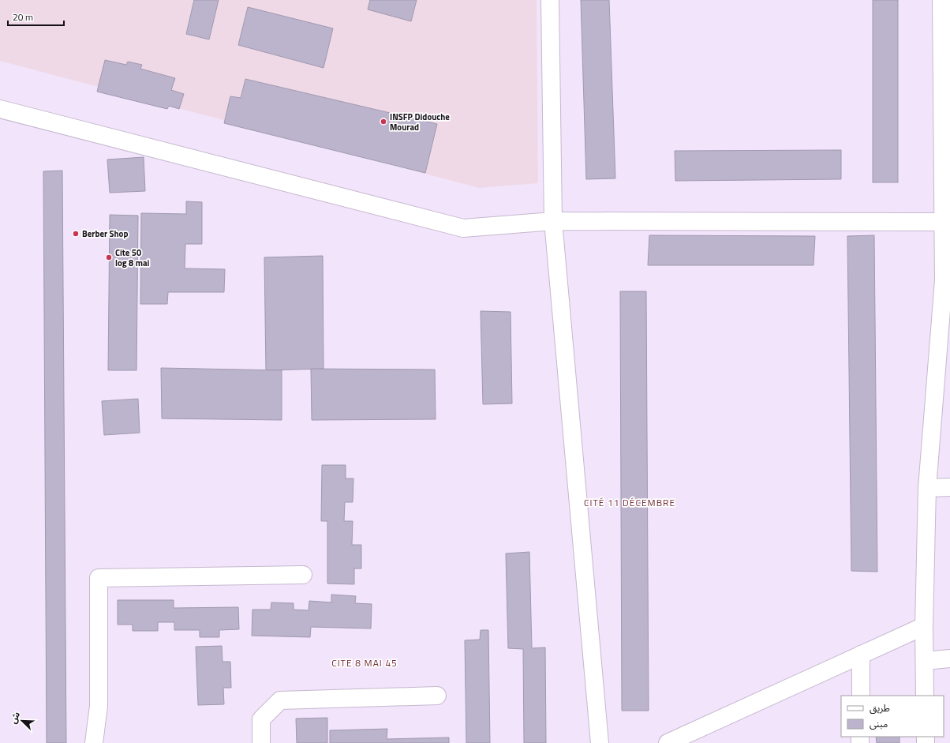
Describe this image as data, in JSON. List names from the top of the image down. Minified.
{"districts":["CITÉ 11 DÉCEMBRE","CITE 8 MAI 45"],"places":["INSFP Didouche Mourad","Berber Shop","Cite 50 log 8 mai"],"legend":["طريق","مبنى"],"scale_bar":"20 m","north":"top left"}
